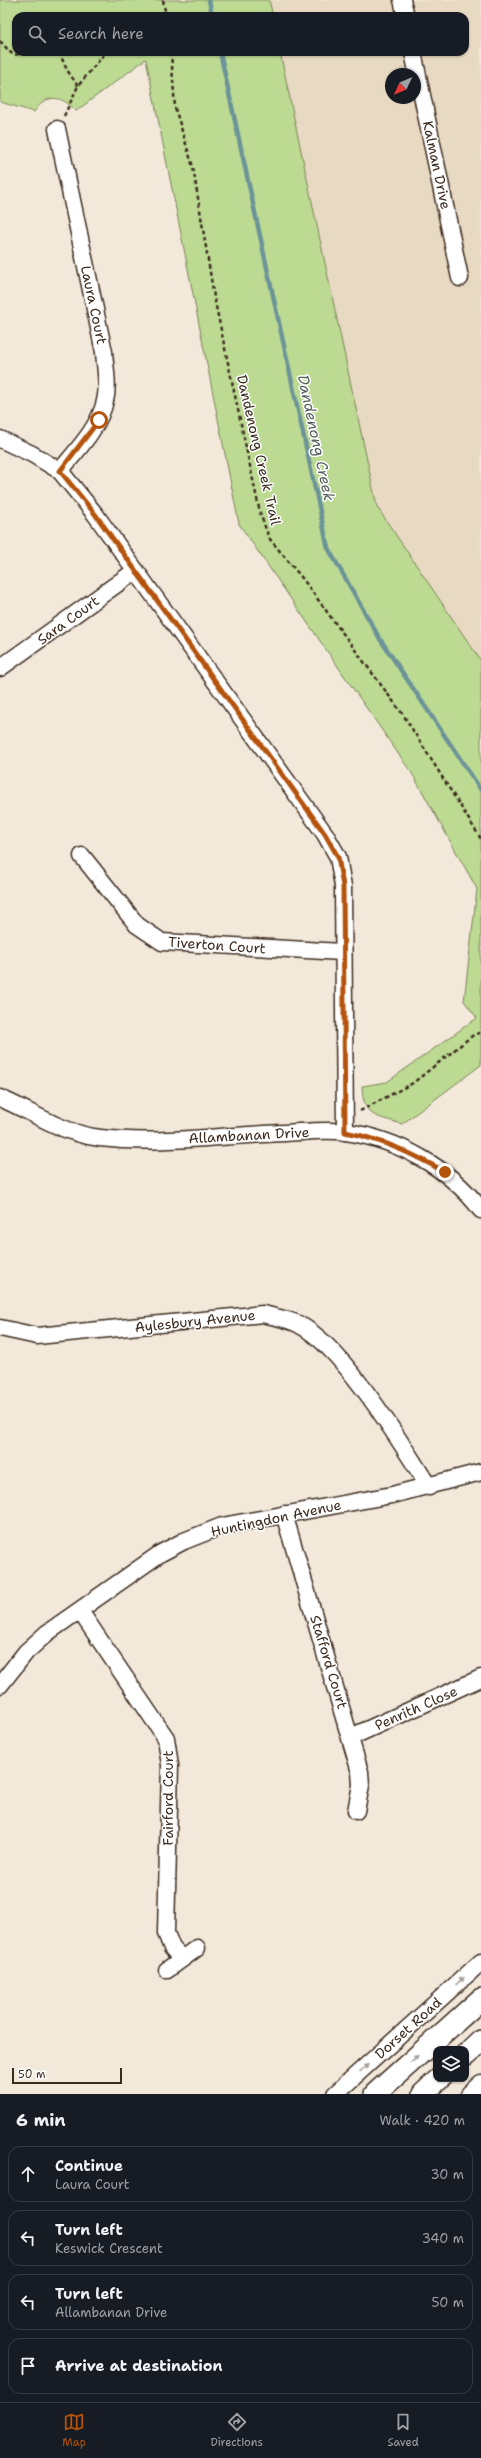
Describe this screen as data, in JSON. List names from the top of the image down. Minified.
{"streets":{"main road":["Dorset Road"],"street":["Kalman Drive","Laura Court","Sara Court","Tiverton Court","Allambanan Drive","Aylesbury Avenue","Huntingdon Avenue","Stafford Court","Penrith Close","Fairford Court"],"path":["Dandenong Creek Trail"]},"crossings":[["Aylesbury Avenue","Huntingdon Avenue"],["Huntingdon Avenue","Stafford Court"],["Huntingdon Avenue","Fairford Court"],["Stafford Court","Penrith Close"]],"one_way":["Dorset Road"],"water":["Dandenong Creek"],"scale_bar":"50 m","north":"bottom left","page":{"search":"Search here","scale":"50 m","heading":["6 min","Walk · 420 m"],"list":[["Continue","Laura Court","30 m"],["Turn left","Keswick Crescent","340 m"],["Turn left","Allambanan Drive","50 m"],"Arrive at destination"],"nav":["Map","Directions","Saved"]}}
